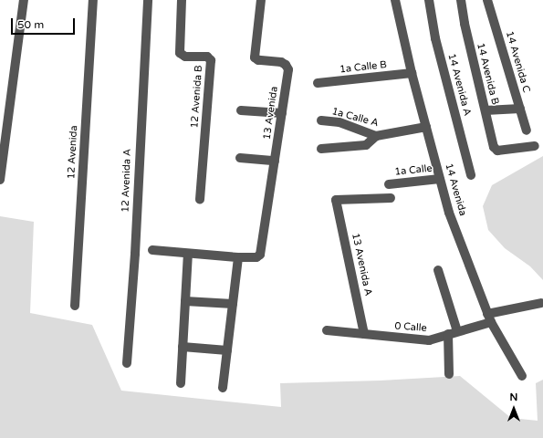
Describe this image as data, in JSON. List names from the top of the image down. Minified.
{"streets":{"street":["14 Avenida C","1a Calle B","14 Avenida B","14 Avenida A","12 Avenida B","13 Avenida","1a Calle A","12 Avenida","1a Calle","12 Avenida A","14 Avenida","13 Avenida A","0 Calle"]},"crossings":[["1a Calle B","14 Avenida"],["1a Calle A","14 Avenida"],["1a Calle","14 Avenida"],["14 Avenida","0 Calle"],["13 Avenida A","0 Calle"]],"scale_bar":"50 m","north":"top"}
